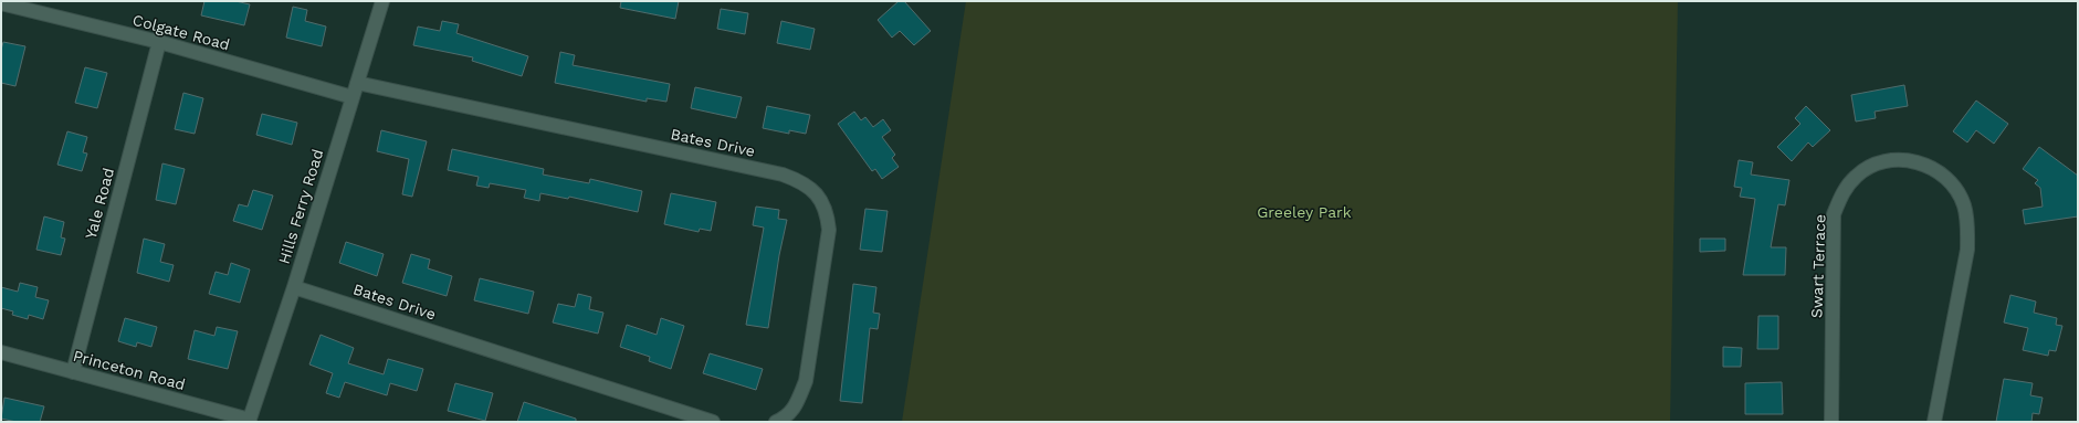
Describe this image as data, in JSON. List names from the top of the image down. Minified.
{"streets":{"street":["Colgate Road","Bates Drive","Yale Road","Hills Ferry Road","Swart Terrace","Princeton Road"]},"crossings":[["Colgate Road","Yale Road"],["Colgate Road","Hills Ferry Road"],["Bates Drive","Hills Ferry Road"],["Yale Road","Princeton Road"],["Hills Ferry Road","Princeton Road"]],"parks":["Greeley Park"]}
